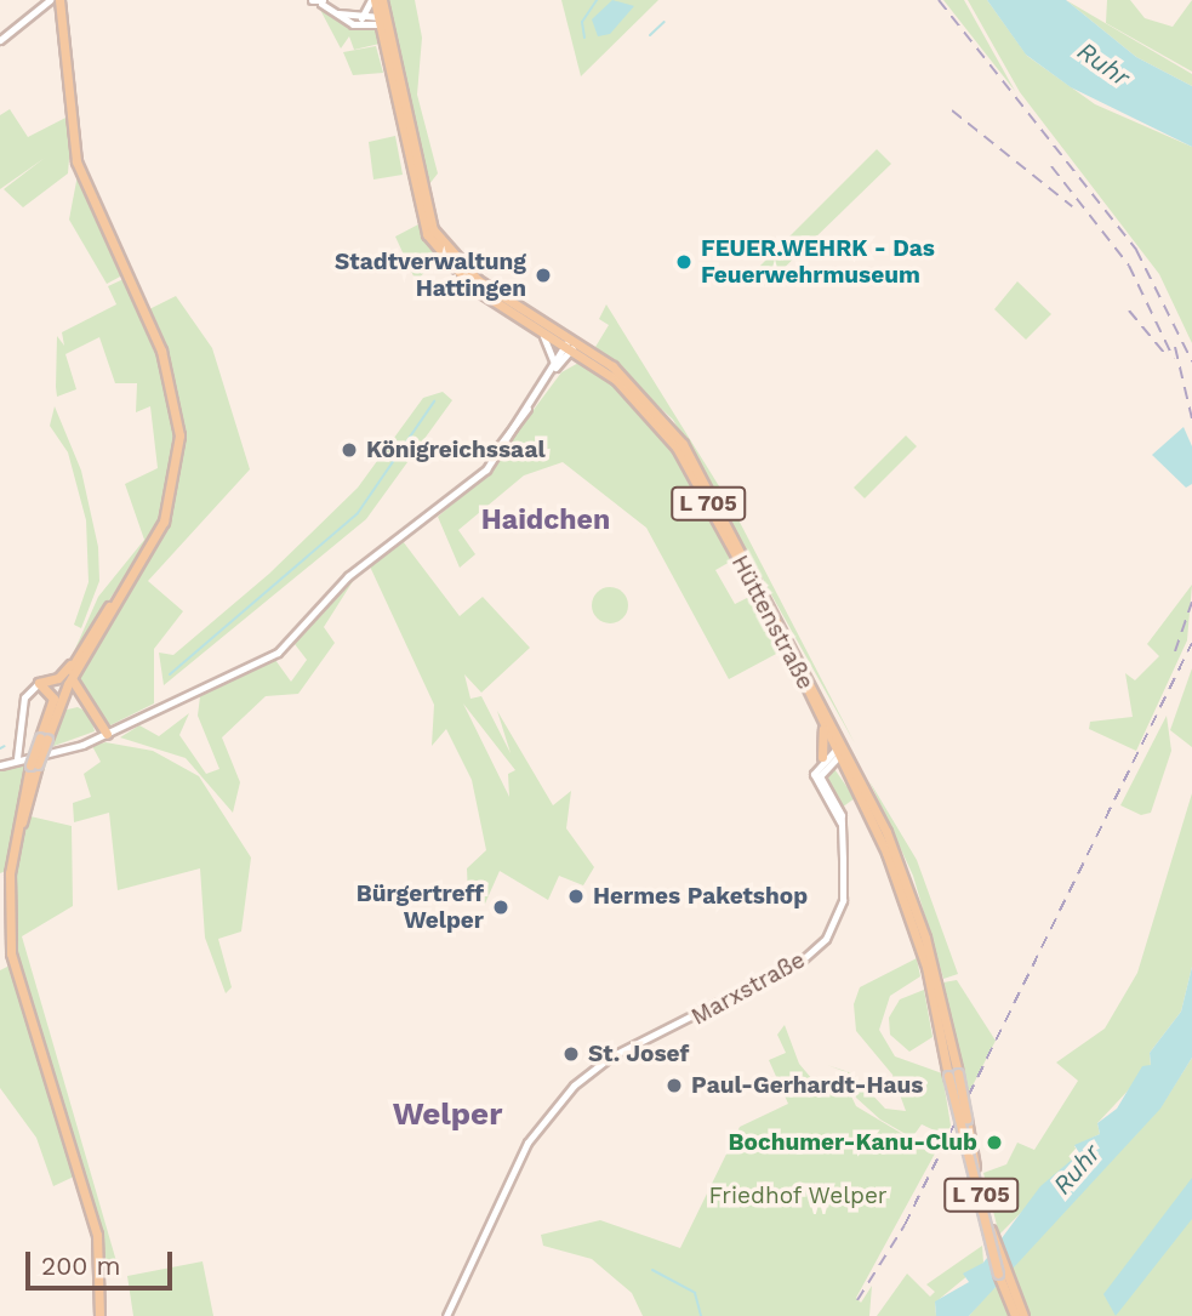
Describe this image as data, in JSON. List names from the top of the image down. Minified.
{"streets":{"main road":["L 705","Hüttenstraße"],"street":["Marxstraße"]},"crossings":[["L 705","Hüttenstraße"],["L 705","Marxstraße"],["Hüttenstraße","Marxstraße"]],"districts":["Haidchen","Welper"],"water":["Ruhr"],"parks":["Friedhof Welper"],"places":["FEUER.WEHRK - Das Feuerwehrmuseum","Stadtverwaltung Hattingen","Königreichssaal","Hermes Paketshop","Bürgertreff Welper","St. Josef","Paul-Gerhardt-Haus","Bochumer-Kanu-Club"],"scale_bar":"200 m"}
